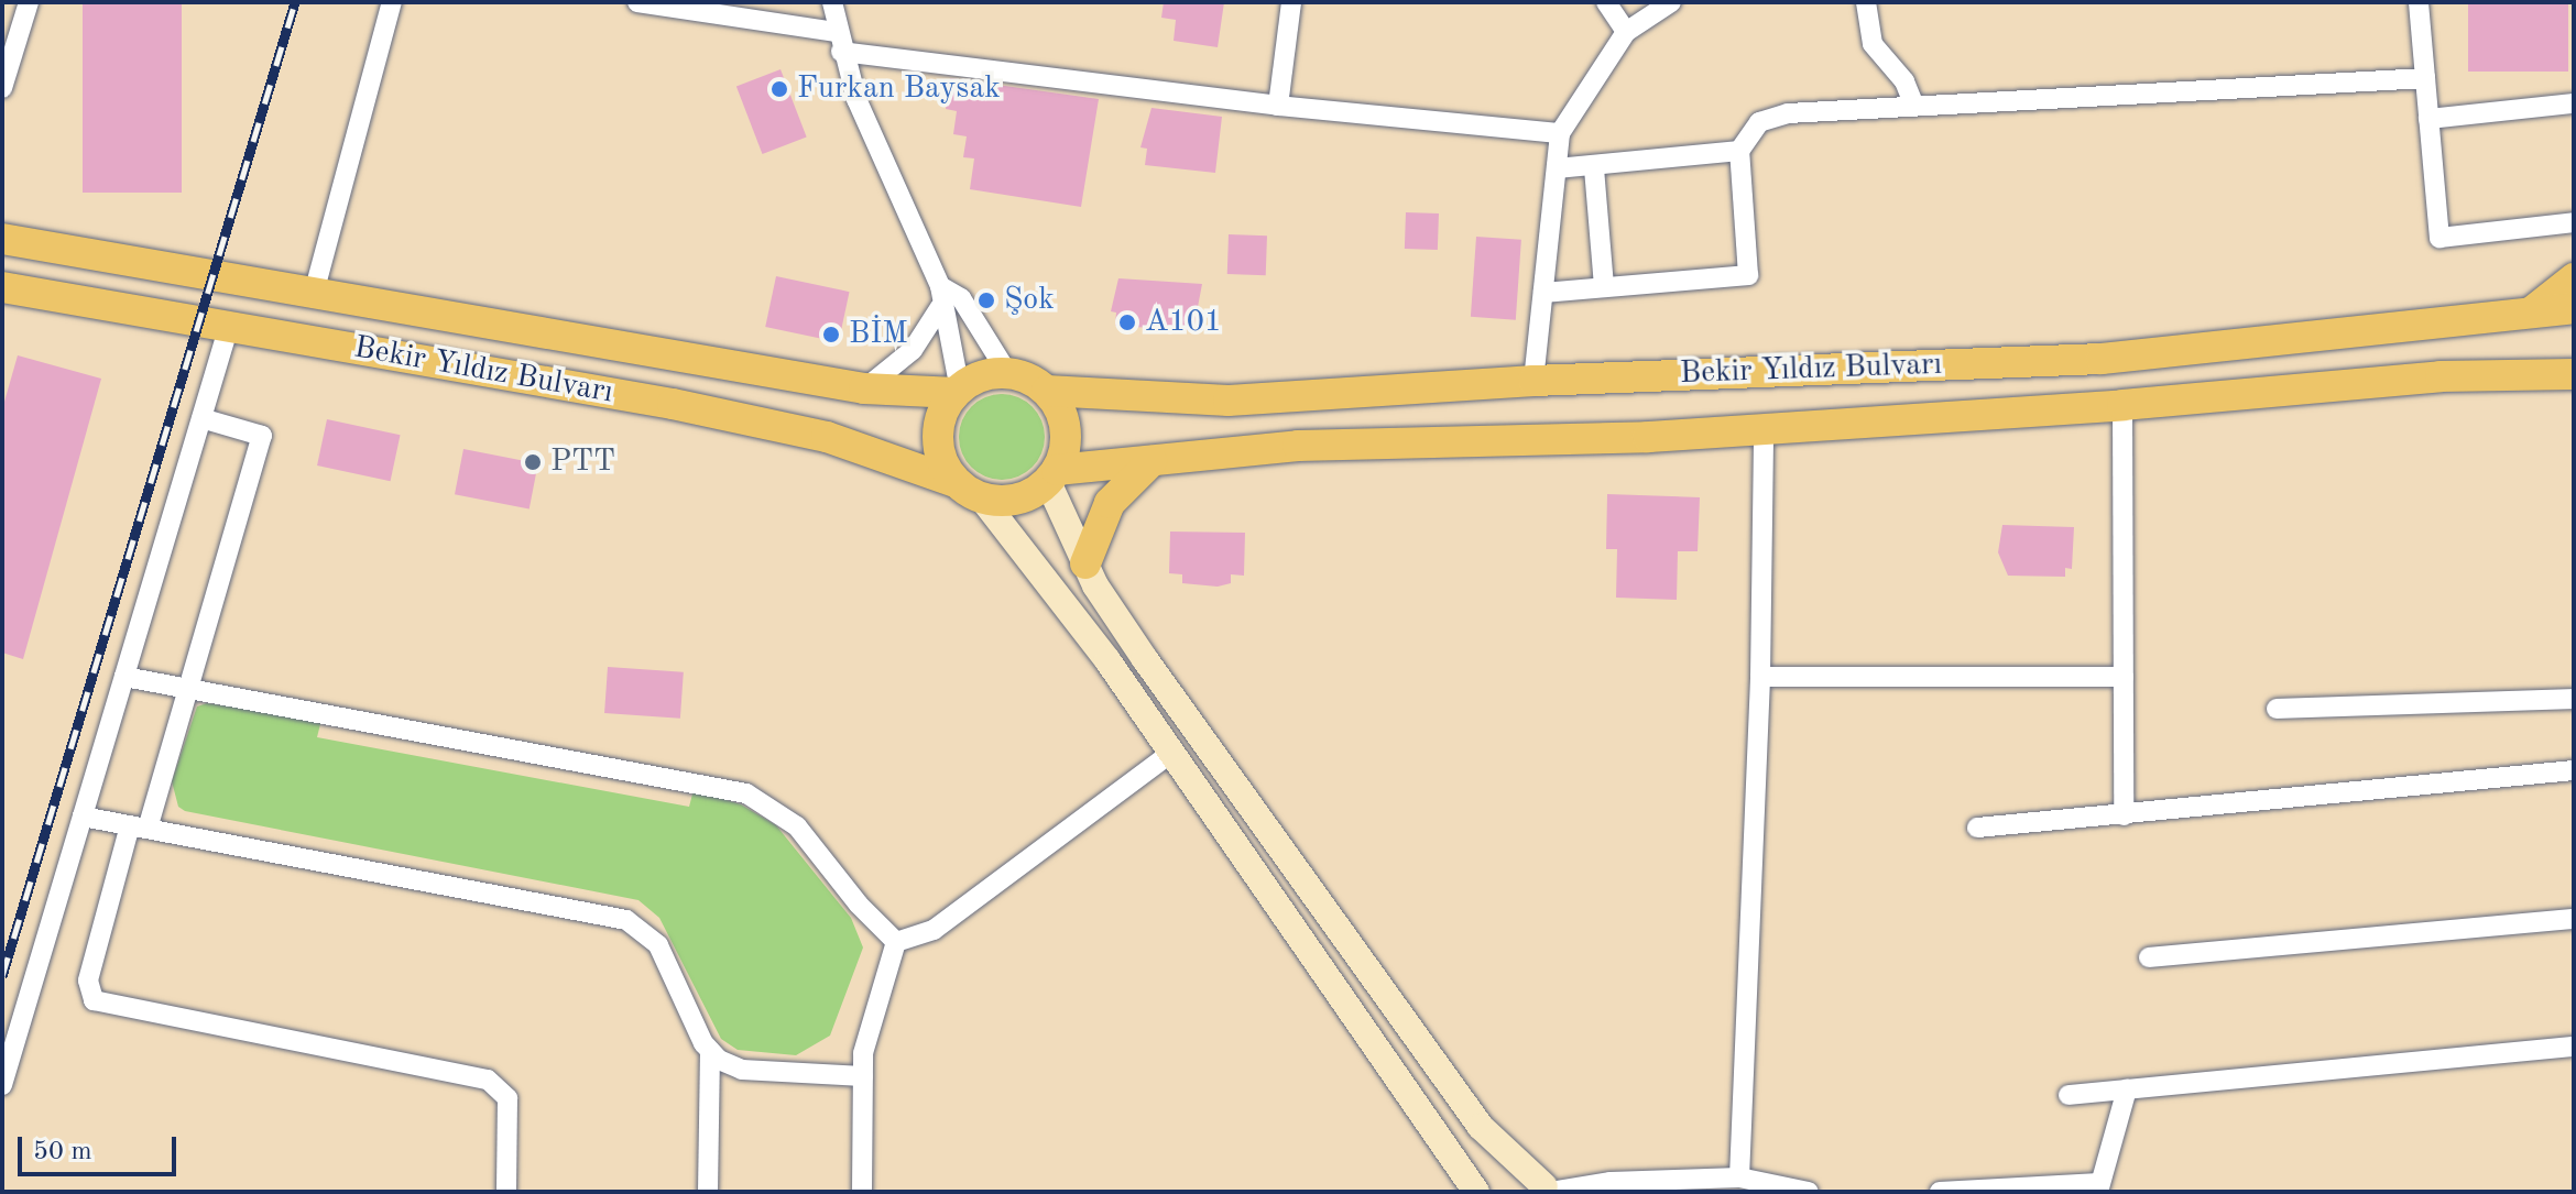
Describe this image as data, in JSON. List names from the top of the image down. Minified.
{"streets":{"main road":["Bekir Yıldız Bulvarı"]},"places":["Furkan Baysak","Şok","A101","BİM","PTT"],"scale_bar":"50 m"}
